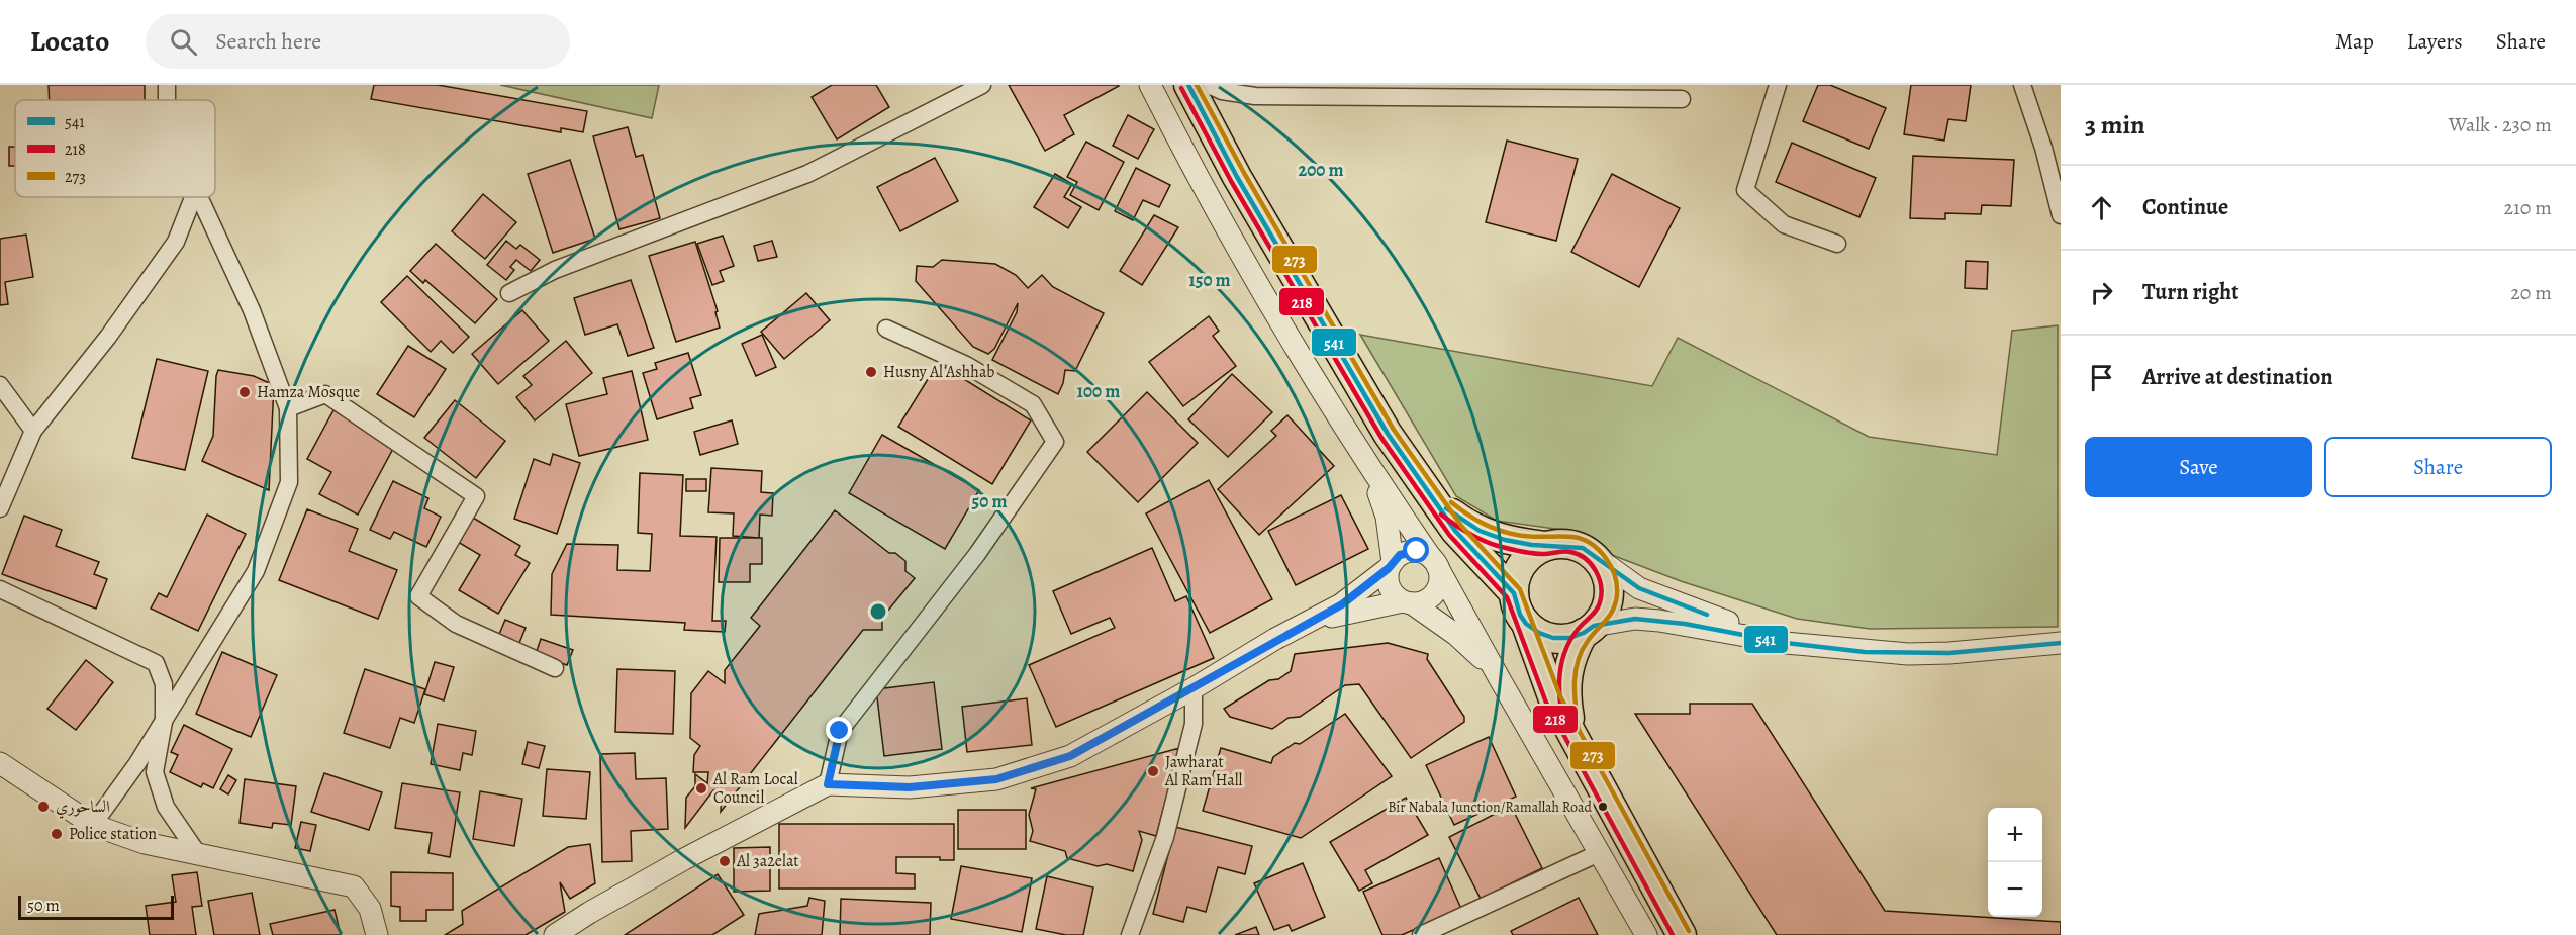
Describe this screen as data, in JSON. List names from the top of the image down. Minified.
{"places":["Husny Al Ashhab","Hamza Mosque","Jawharat Al Ram Hall","Al Ram Local Council","الساحوري","Bir Nabala Junction/Ramallah Road","Police station","Al 3a2elat"],"lines":["transit line 541","transit line 273","transit line 218"],"legend":["541","218","273"],"scale_bar":"50 m","page":{"header":"Locato","search":"Search here","nav":["Map","Layers","Share"],"heading":["3 min","Walk · 230 m"],"list":[["Continue","210 m"],["Turn right","20 m"],"Arrive at destination"],"buttons":["Save","Share"],"map_buttons":["+","−"],"scale":"50 m"},"rings":["200 m","150 m","100 m","50 m"]}
